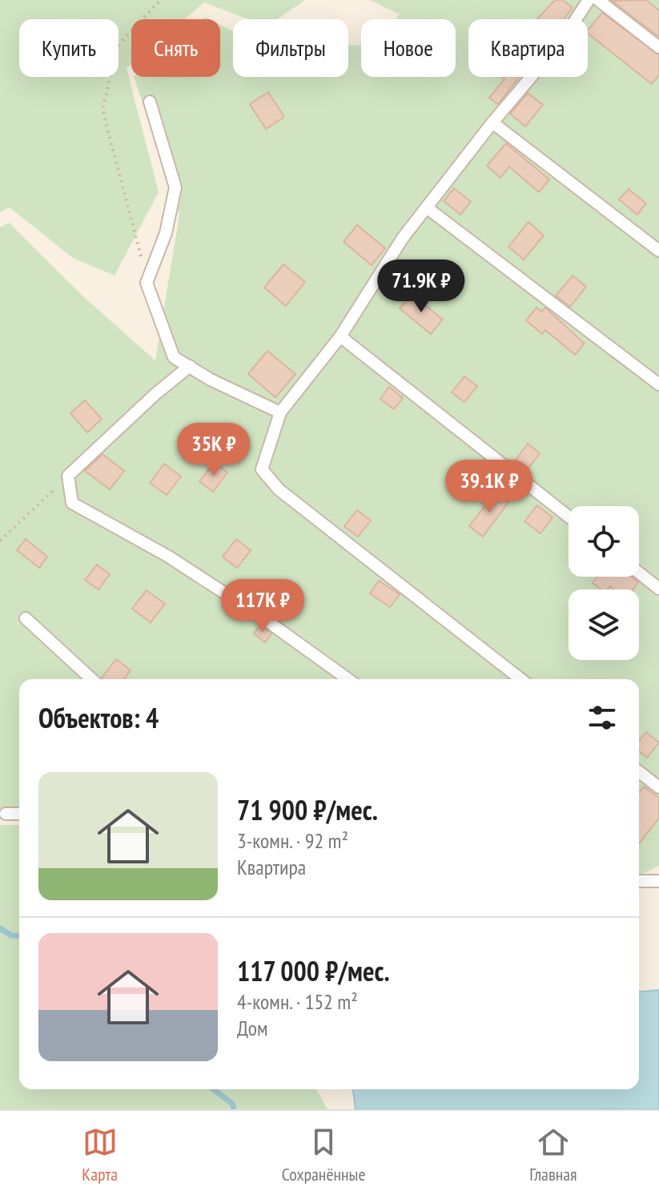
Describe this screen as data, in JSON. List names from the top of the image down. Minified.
{"page":{"chip":["Купить","Снять","Фильтры","Новое","Квартира"],"price":["71.9K ₽","35K ₽","39.1K ₽","117K ₽"],"heading":"Объектов: 4","list":[{"name":"71 900 ₽/мес.","note":"3-комн. · 92 m² · Квартира"},{"name":"117 000 ₽/мес.","note":"4-комн. · 152 m² · Дом"}],"tabs":["Карта","Сохранённые","Главная"]}}
